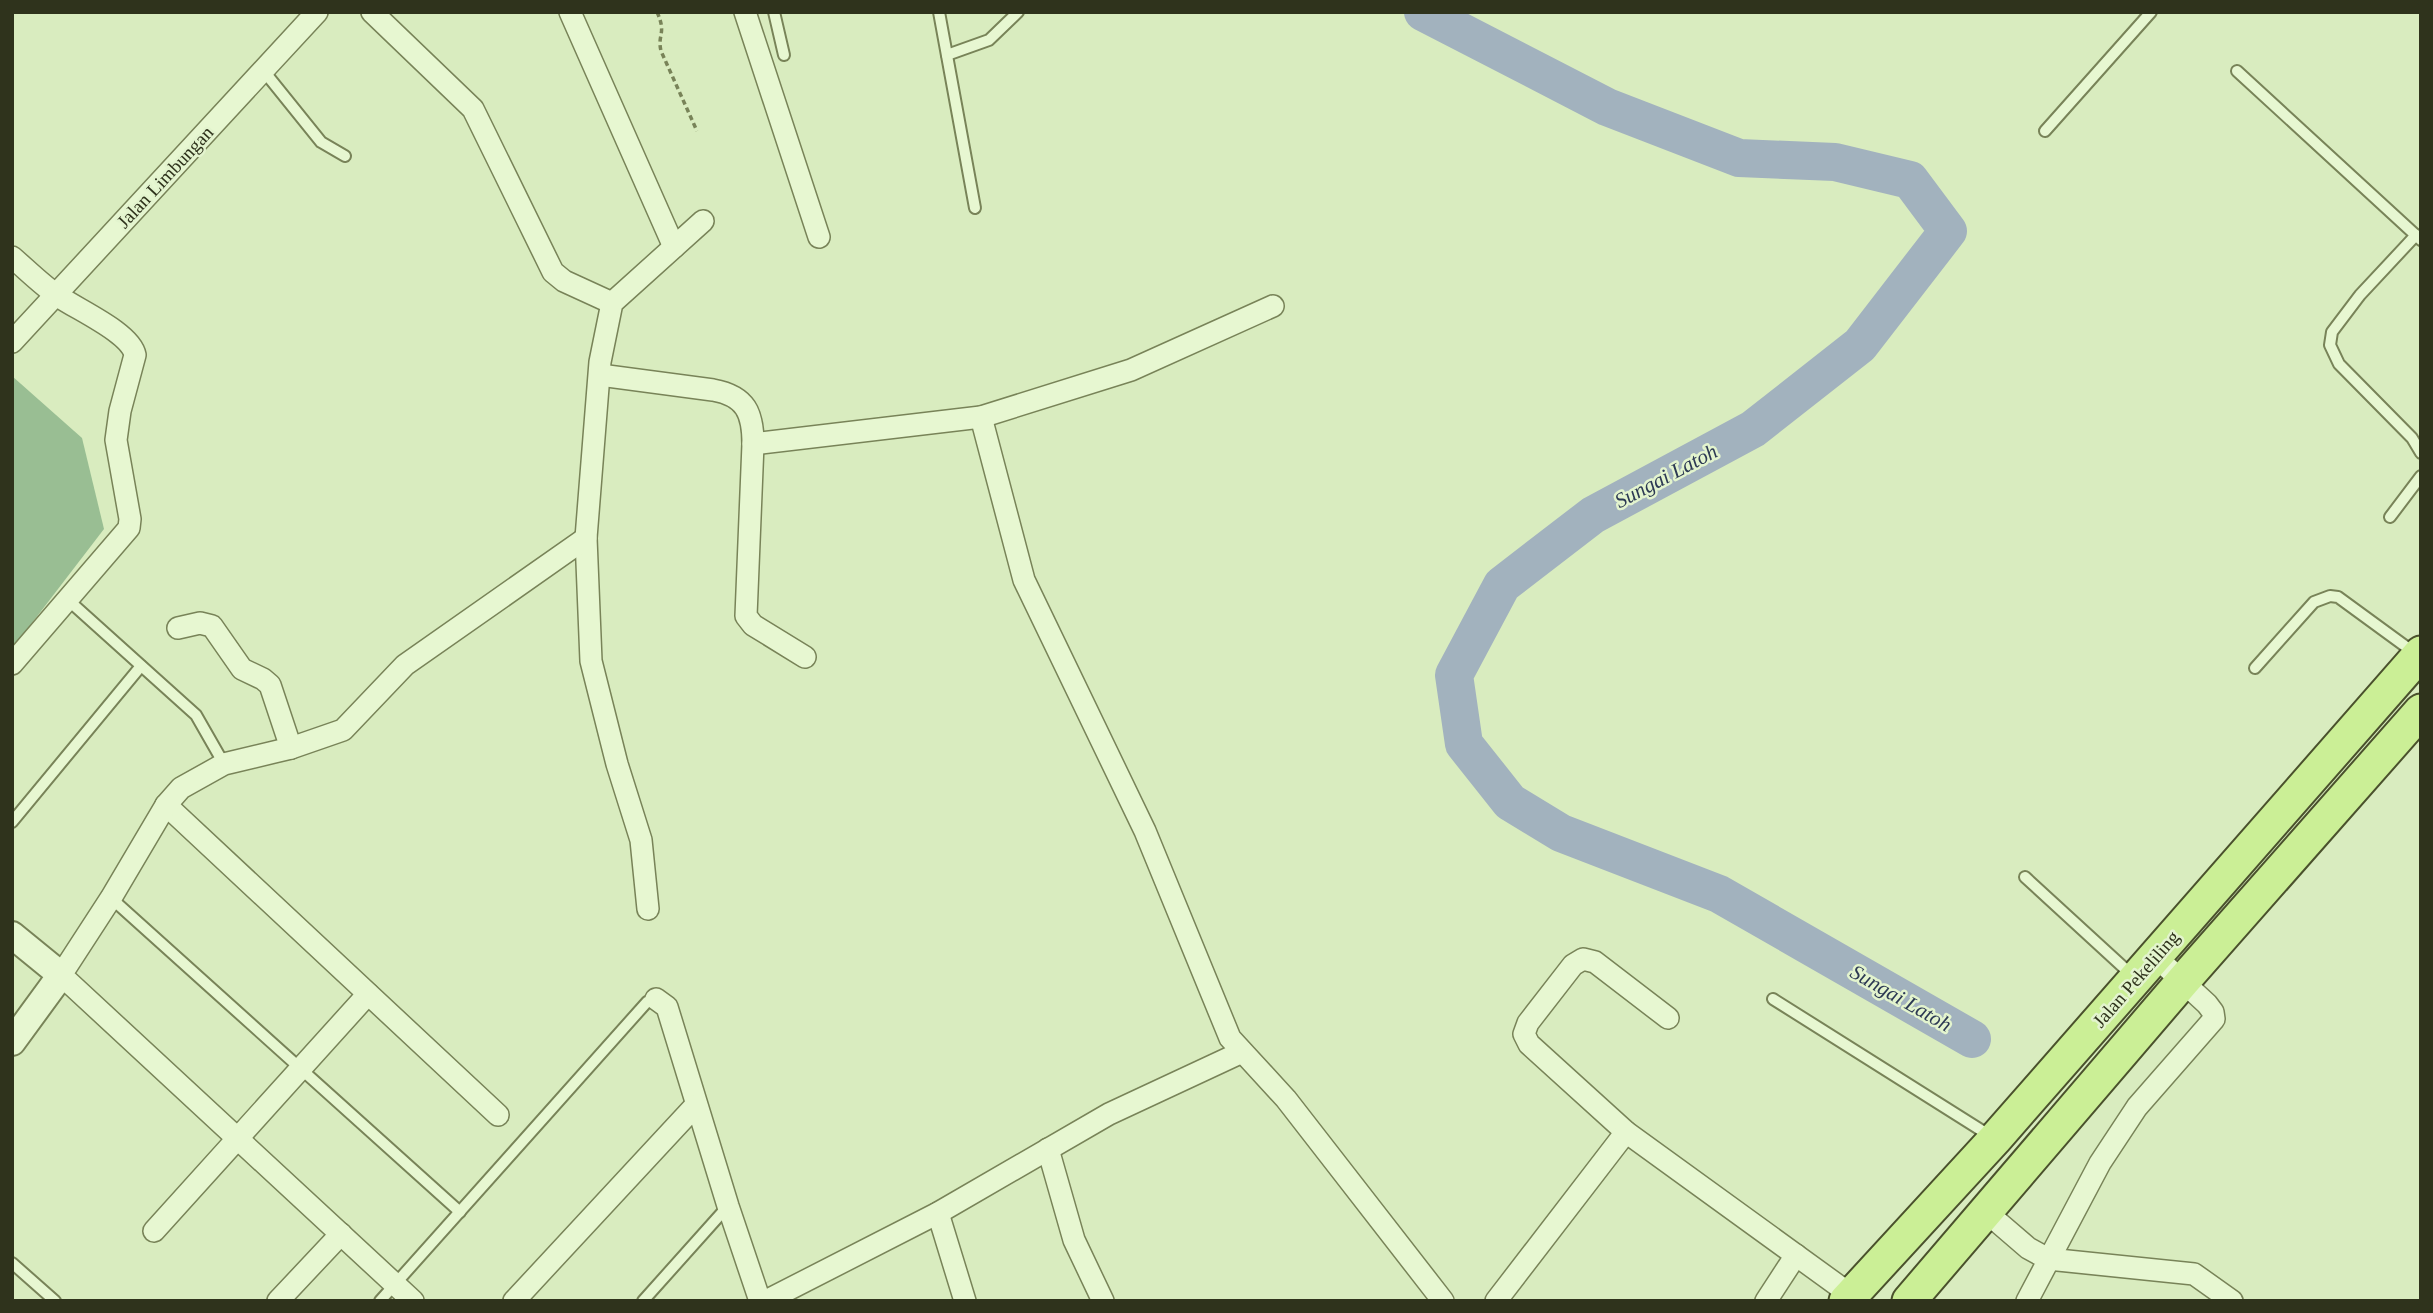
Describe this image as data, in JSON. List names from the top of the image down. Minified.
{"streets":{"main road":["Jalan Pekeliling"],"street":["Jalan Limbungan"]},"water":["Sungai Latoh"]}
